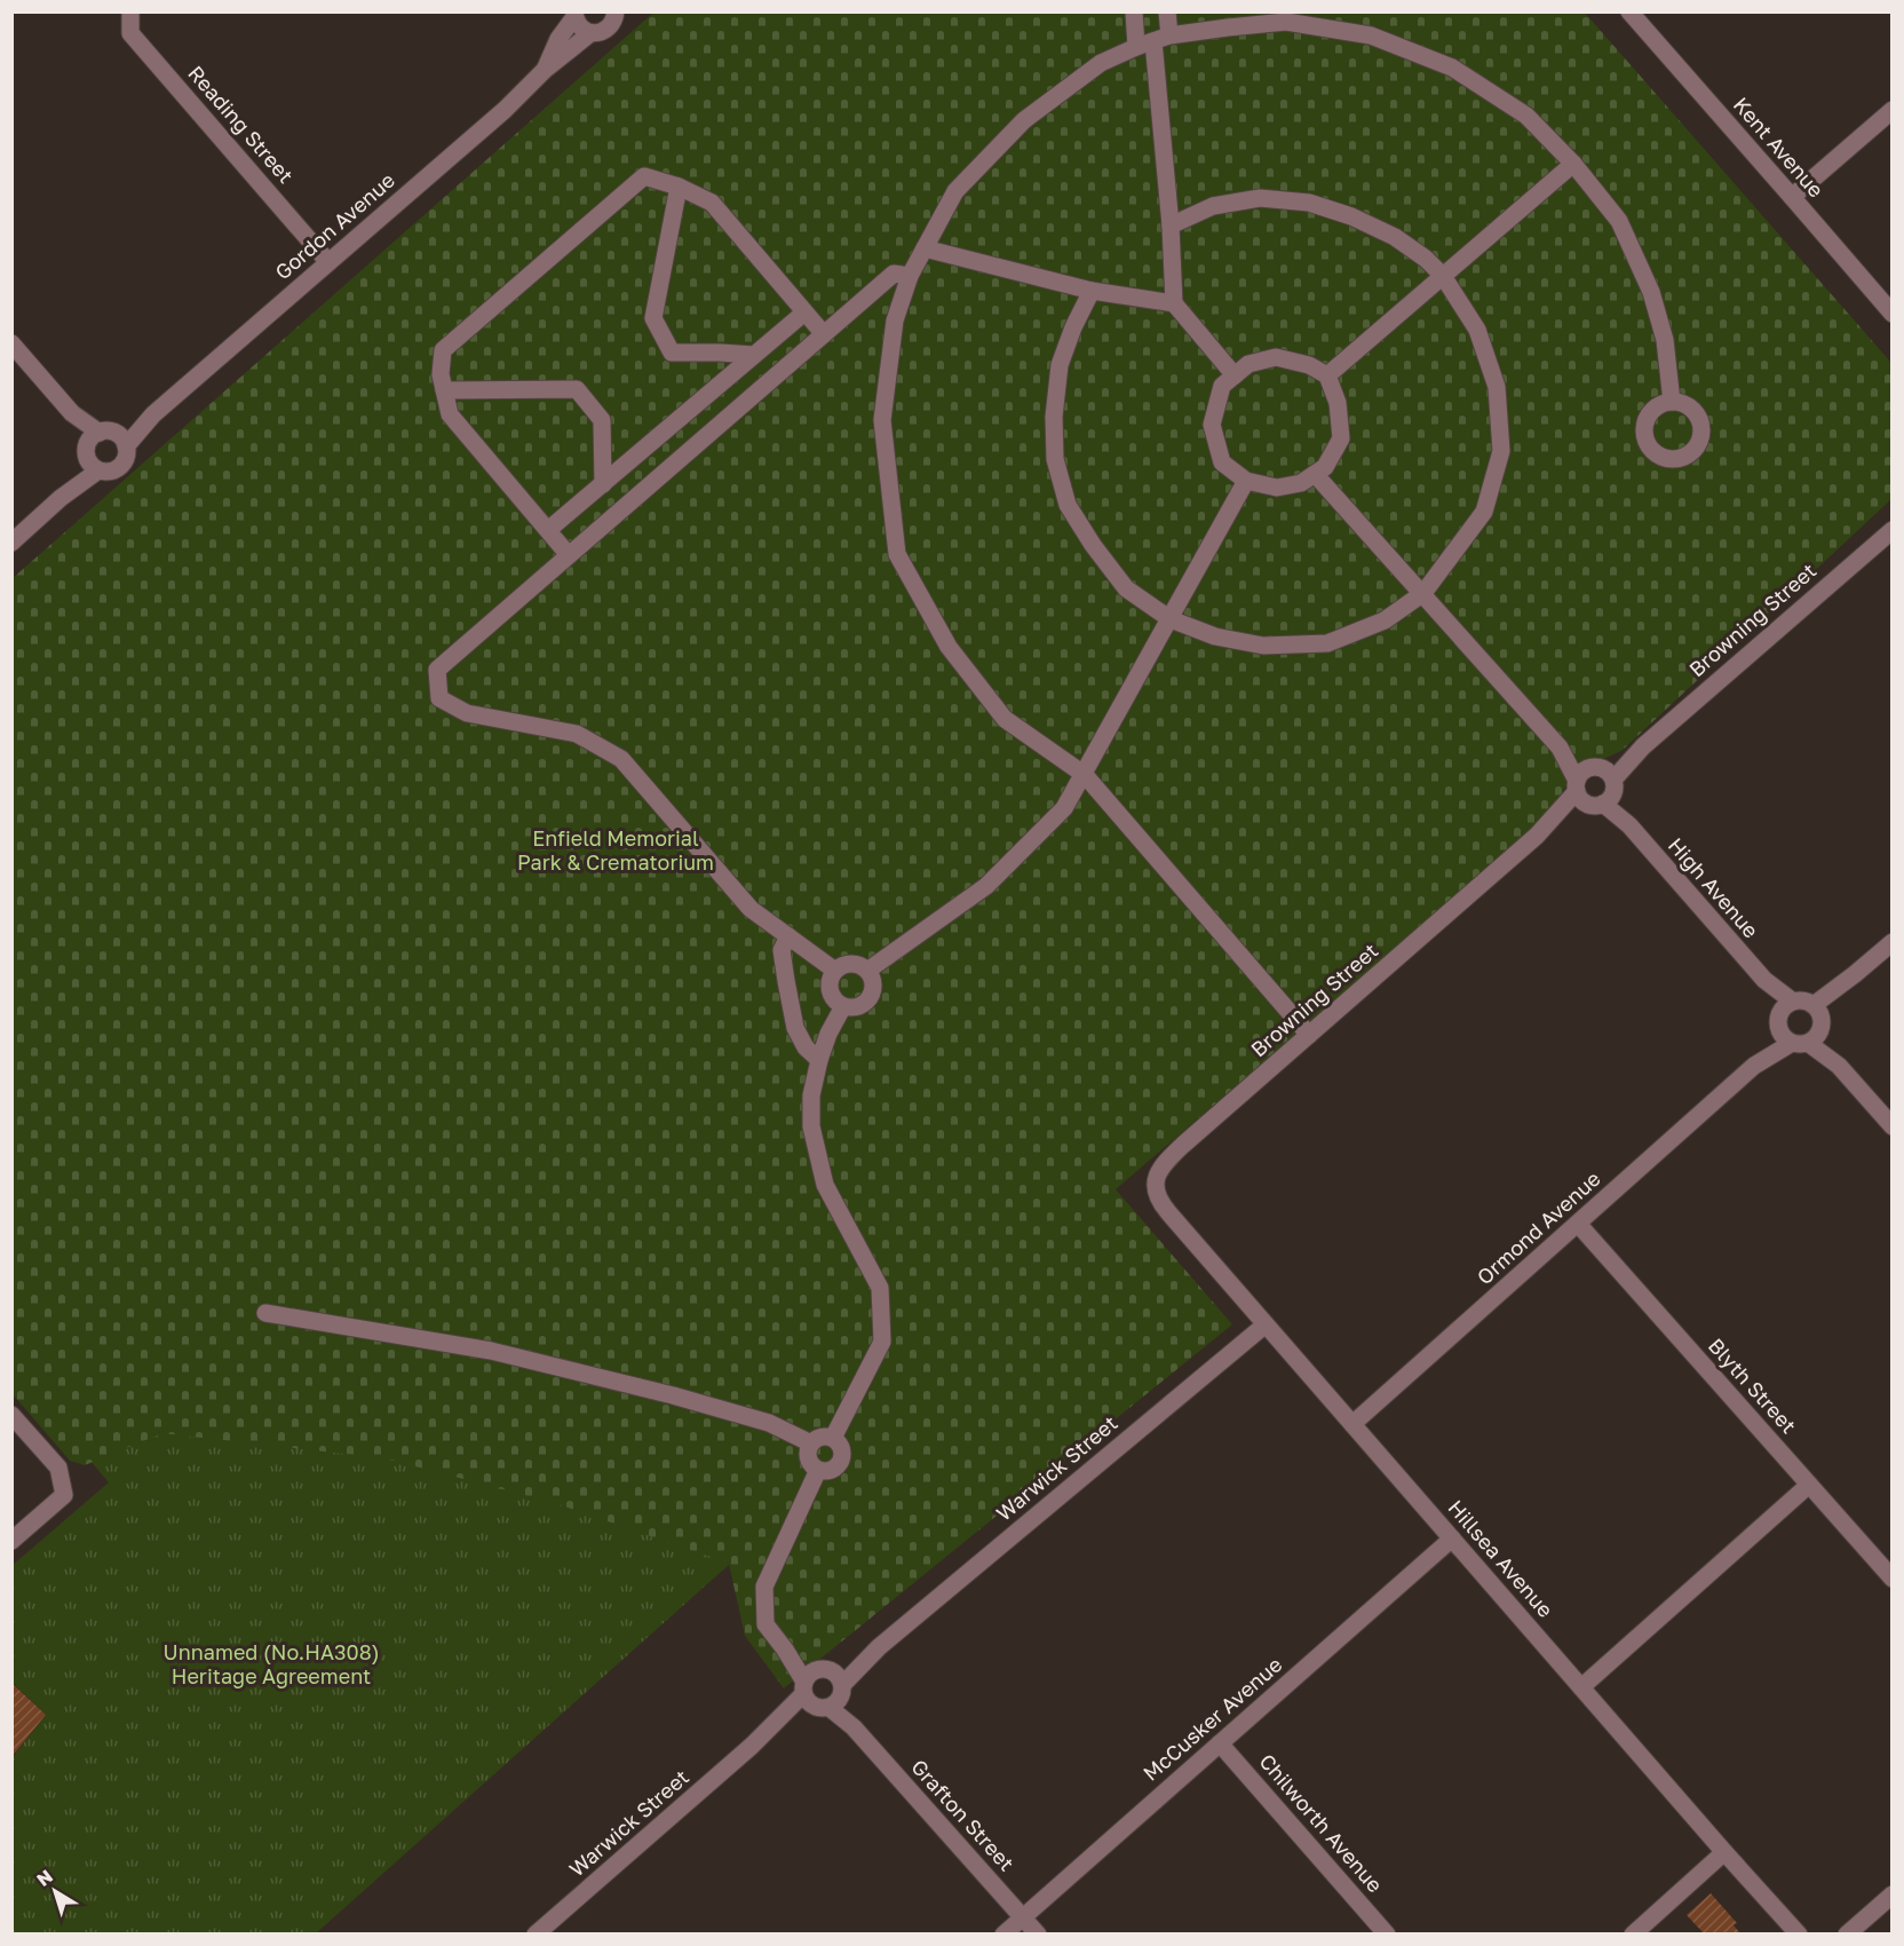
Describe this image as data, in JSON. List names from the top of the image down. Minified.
{"streets":{"street":["Reading Street","Kent Avenue","Gordon Avenue","Browning Street","High Avenue","Ormond Avenue","Blyth Street","Warwick Street","Hillsea Avenue","McCusker Avenue","Grafton Street","Chilworth Avenue"]},"crossings":[["Reading Street","Gordon Avenue"],["Browning Street","High Avenue"],["Browning Street","Hillsea Avenue"],["High Avenue","Ormond Avenue"],["Ormond Avenue","Blyth Street"],["Ormond Avenue","Hillsea Avenue"],["Warwick Street","Hillsea Avenue"],["Warwick Street","Grafton Street"],["Hillsea Avenue","McCusker Avenue"],["McCusker Avenue","Grafton Street"],["McCusker Avenue","Chilworth Avenue"]],"parks":["Enfield Memorial Park & Crematorium","Unnamed (No.HA308) Heritage Agreement"],"north":"top left"}
